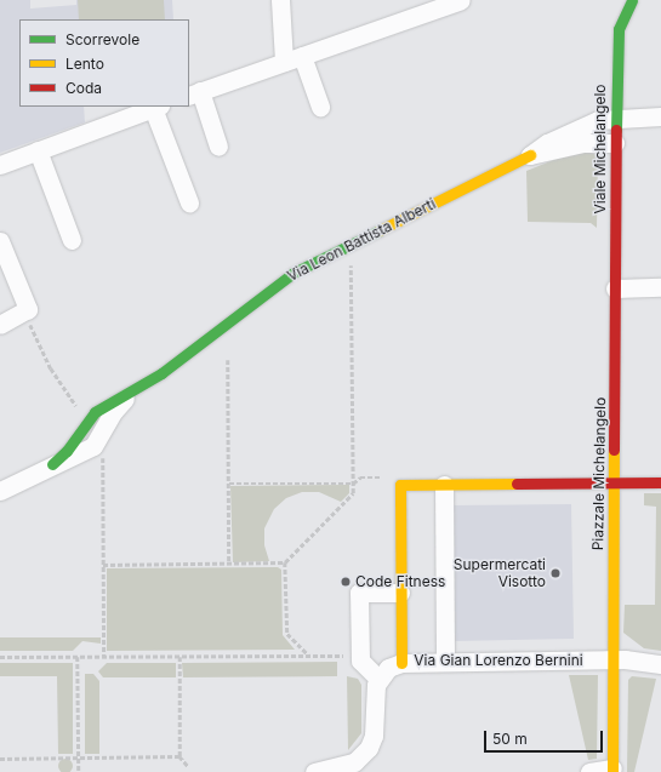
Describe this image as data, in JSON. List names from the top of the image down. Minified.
{"streets":{"street":["Viale Michelangelo","Via Leon Battista Alberti","Piazzale Michelangelo","Via Gian Lorenzo Bernini"]},"crossings":[["Viale Michelangelo","Via Leon Battista Alberti"],["Viale Michelangelo","Piazzale Michelangelo"],["Piazzale Michelangelo","Via Gian Lorenzo Bernini"]],"places":["Supermercati Visotto","Code Fitness"],"legend":["Scorrevole","Lento","Coda"],"scale_bar":"50 m"}
